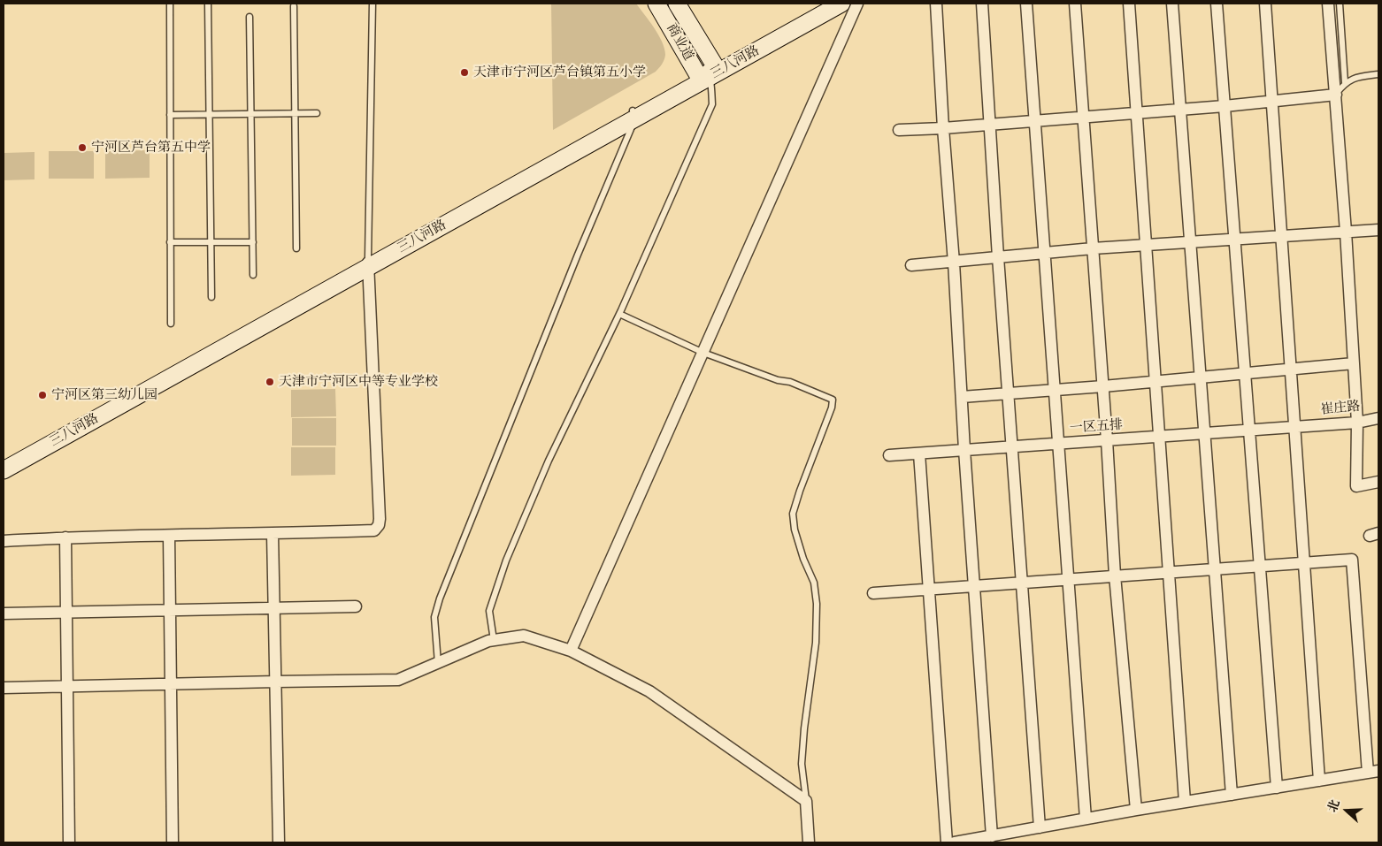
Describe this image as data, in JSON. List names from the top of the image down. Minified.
{"streets":{"street":["商业道","三八河路","崔庄路","一区五排"]},"crossings":[["商业道","三八河路"],["崔庄路","一区五排"]],"places":["天津市宁河区芦台镇第五小学","宁河区芦台第五中学","天津市宁河区中等专业学校","宁河区第三幼儿园"],"north":"left"}
